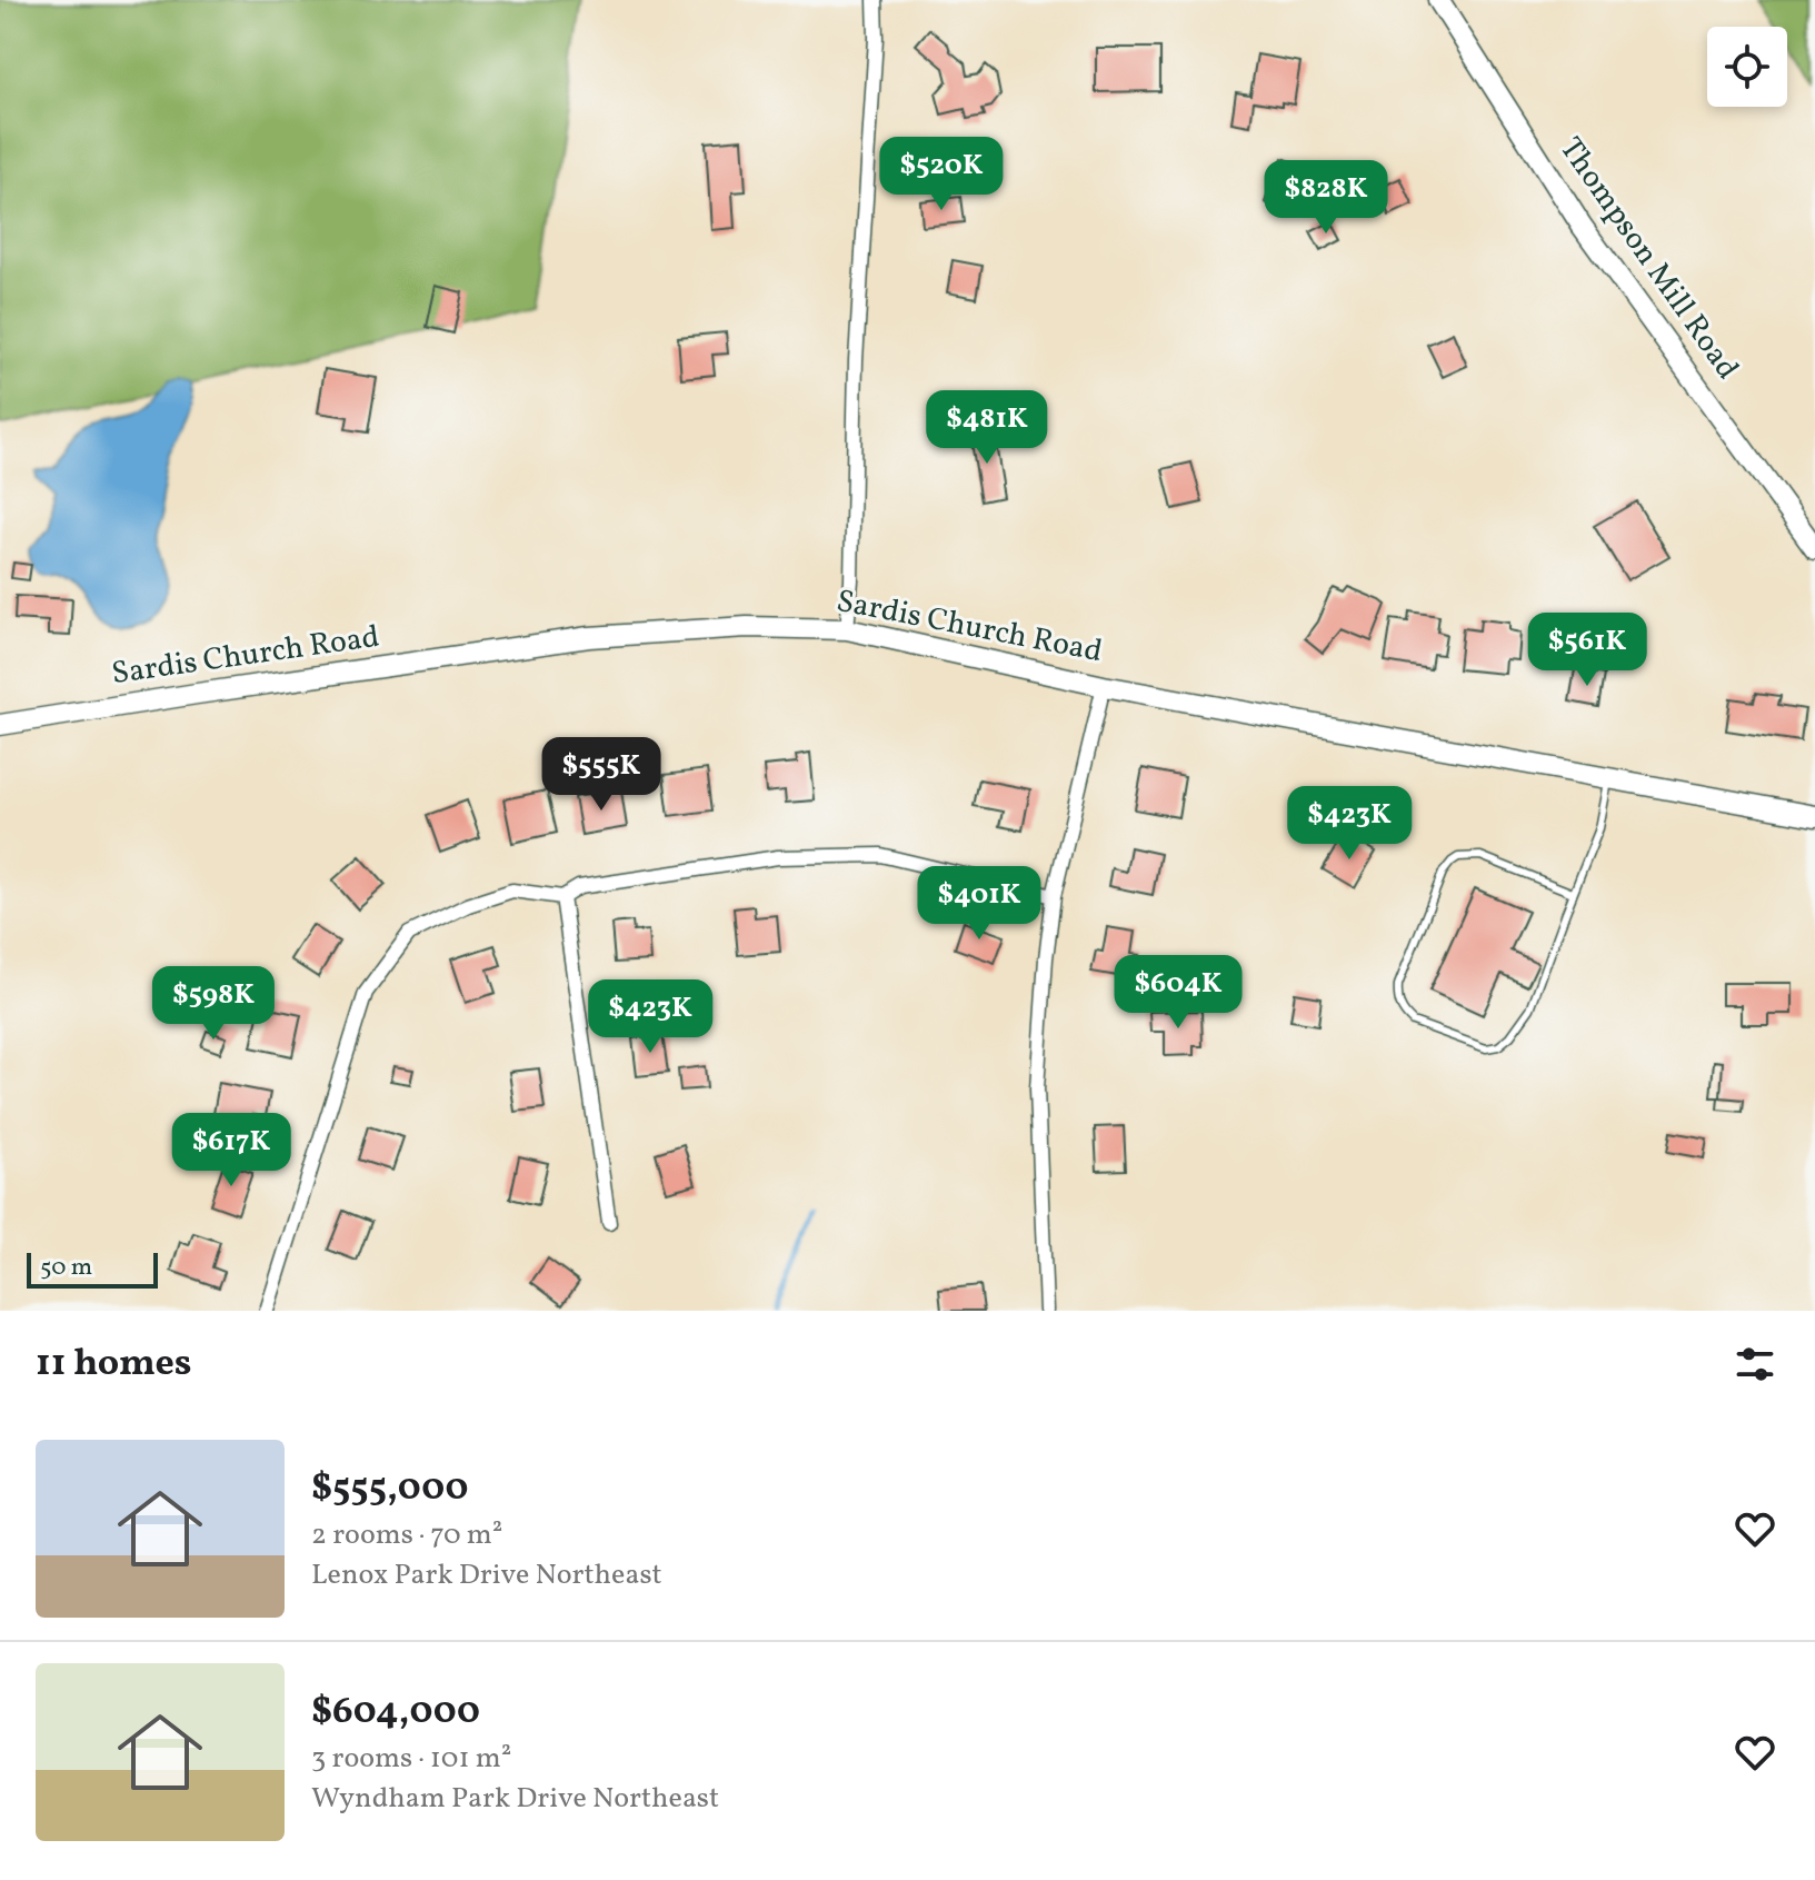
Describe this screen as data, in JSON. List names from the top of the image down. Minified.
{"streets":{"street":["Thompson Mill Road","Sardis Church Road"]},"scale_bar":"50 m","page":{"price":["$520K","$828K","$481K","$561K","$555K","$423K","$401K","$604K","$598K","$423K","$617K"],"scale":"50 m","heading":"11 homes","list":[{"name":"$555,000","note":"2 rooms · 70 m² · Lenox Park Drive Northeast"},{"name":"$604,000","note":"3 rooms · 101 m² · Wyndham Park Drive Northeast"}]}}
